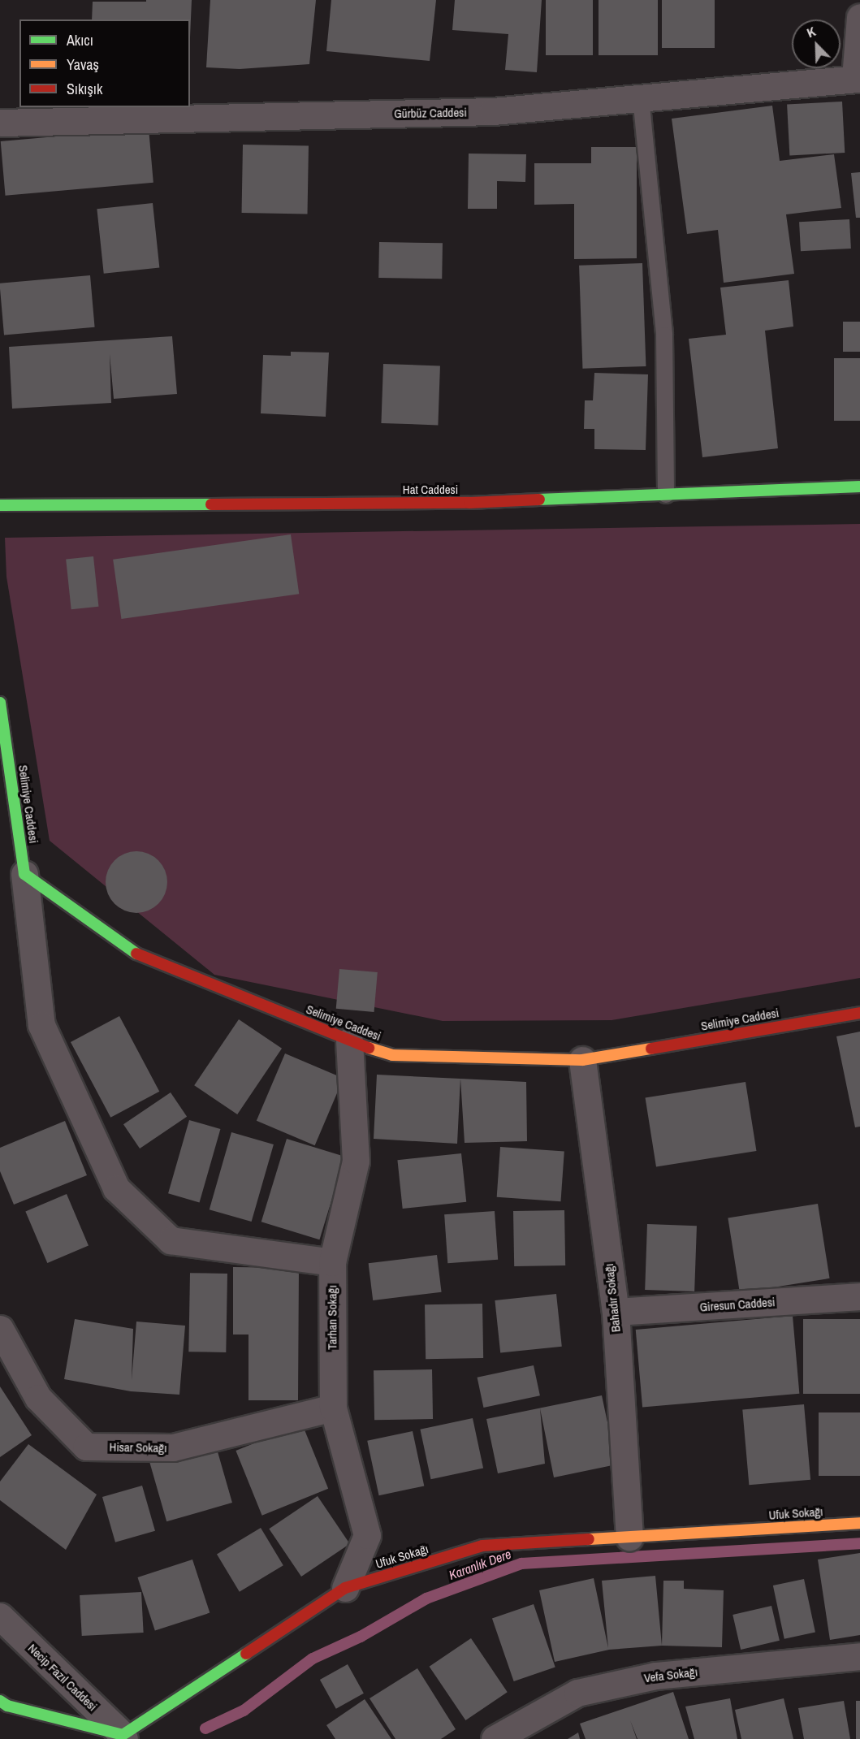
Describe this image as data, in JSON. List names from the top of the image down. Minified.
{"streets":{"street":["Gürbüz Caddesi","Hat Caddesi","Selimiye Caddesi","Bahadır Sokağı","Giresun Caddesi","Tarhan Sokağı","Hisar Sokağı","Ufuk Sokağı","Vefa Sokağı","Necip Fazıl Caddesi"]},"crossings":[["Selimiye Caddesi","Bahadır Sokağı"],["Selimiye Caddesi","Tarhan Sokağı"],["Bahadır Sokağı","Giresun Caddesi"],["Bahadır Sokağı","Ufuk Sokağı"],["Tarhan Sokağı","Hisar Sokağı"],["Tarhan Sokağı","Ufuk Sokağı"],["Ufuk Sokağı","Necip Fazıl Caddesi"]],"water":["Karanlık Dere"],"legend":["Akıcı","Yavaş","Sıkışık"],"north":"top left"}
